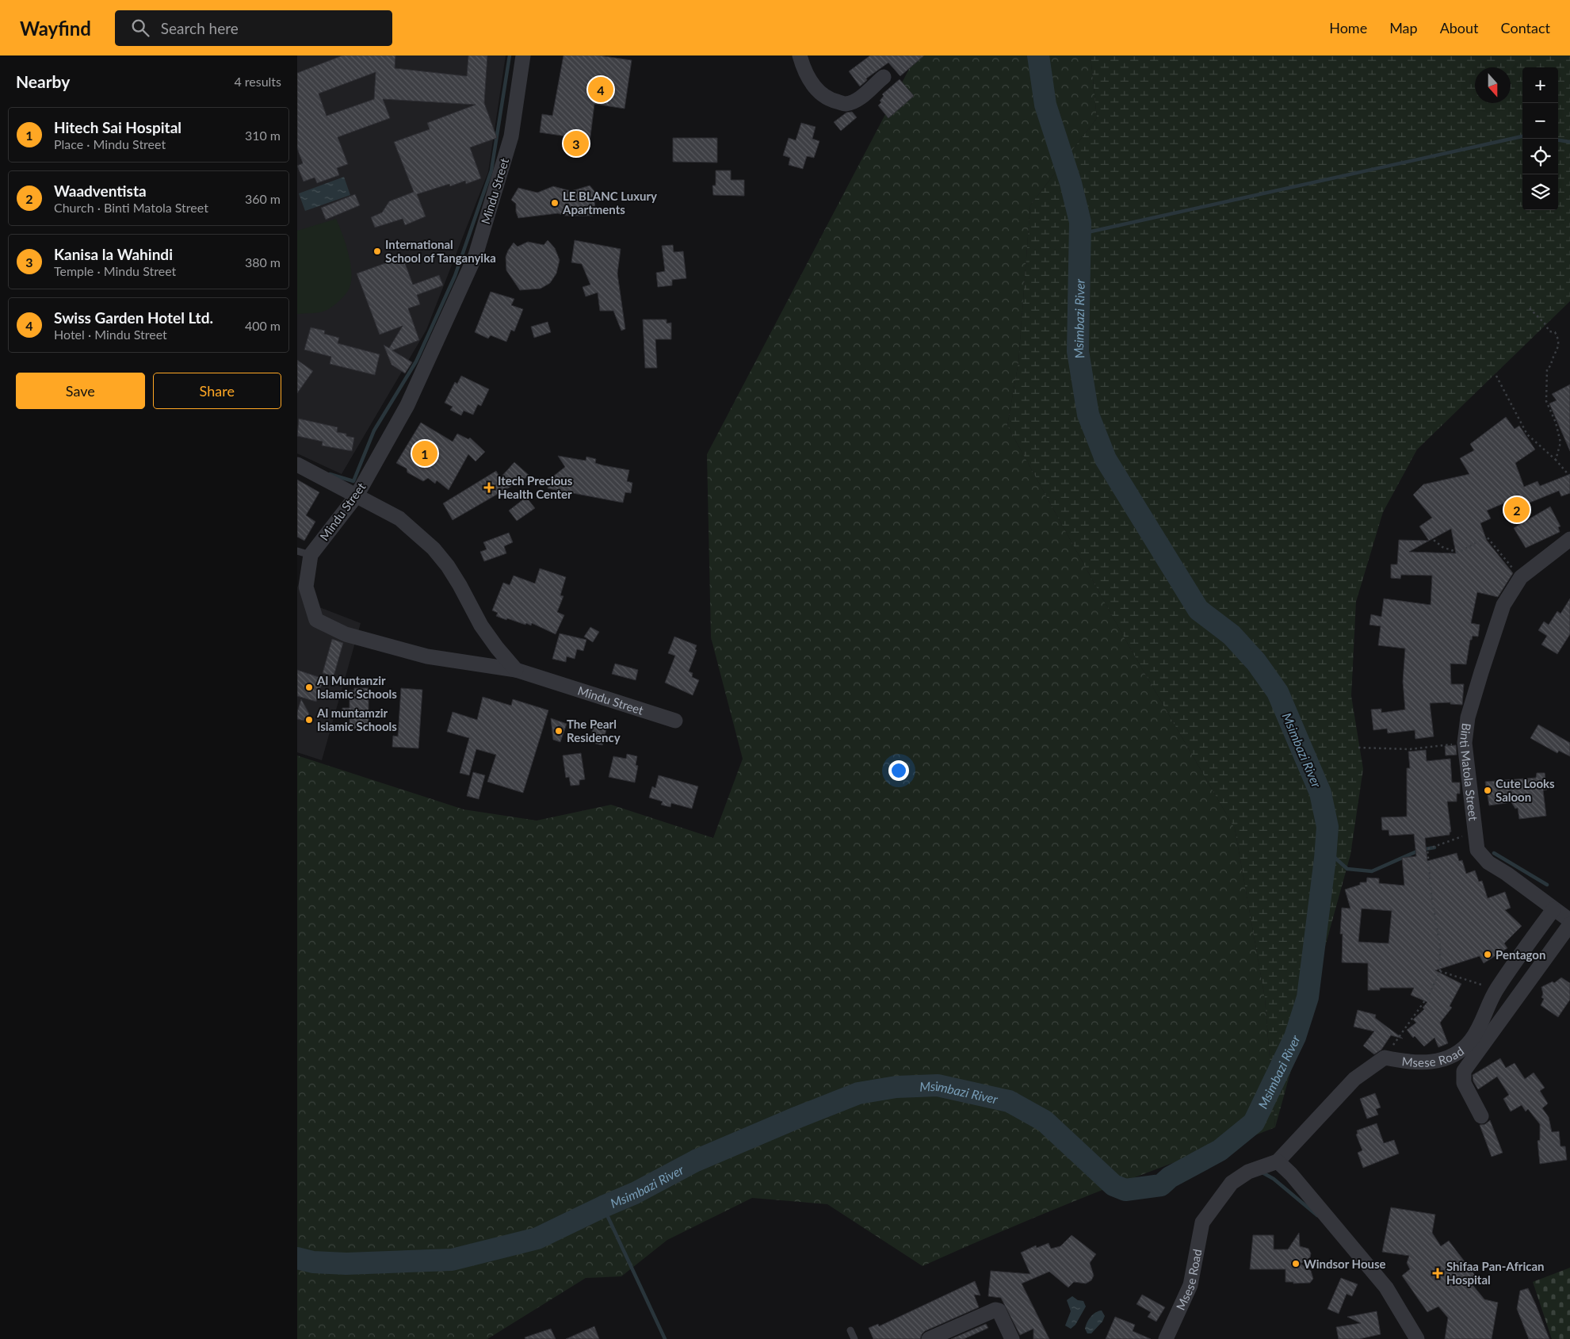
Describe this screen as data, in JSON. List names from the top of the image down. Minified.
{"streets":{"street":["Mindu Street","Binti Matola Street","Msese Road"]},"crossings":[["Binti Matola Street","Msese Road"]],"water":["Msimbazi River"],"places":{"other":["LE BLANC Luxury Apartments","International School of Tanganyika","Al Muntanzir Islamic Schools","Al muntamzir Islamic Schools","The Pearl Residency","Cute Looks Saloon","Pentagon","Windsor House"],"health":["Itech Precious Health Center","Shifaa Pan-African Hospital"]},"north":"bottom","page":{"header":"Wayfind","search":"Search here","nav":["Home","Map","About","Contact"],"heading":["Nearby","4 results"],"map_buttons":["+","−"],"pins":["4","3","1","2"],"list":[{"mark":"1","name":"Hitech Sai Hospital","note":"Place · Mindu Street","value":"310 m"},{"mark":"2","name":"Waadventista","note":"Church · Binti Matola Street","value":"360 m"},{"mark":"3","name":"Kanisa la Wahindi","note":"Temple · Mindu Street","value":"380 m"},{"mark":"4","name":"Swiss Garden Hotel Ltd.","note":"Hotel · Mindu Street","value":"400 m"}],"buttons":["Save","Share"]}}
